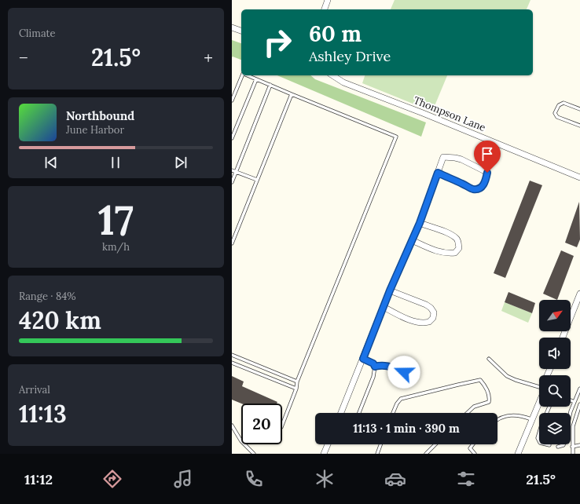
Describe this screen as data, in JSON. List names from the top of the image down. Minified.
{"streets":{"street":["Thompson Lane"]},"north":"top right","page":{"tile":["Climate",["17","km/h"],["Range · 84%","420 km"],["Arrival","11:13"]],"turn":["60 m","Ashley Drive"],"heat":["−","21.5°","+"],"song":["Northbound","June Harbor"],"limit":"20","trip":"11:13 · 1 min · 390 m","tabs":["11:12","21.5°"]}}
